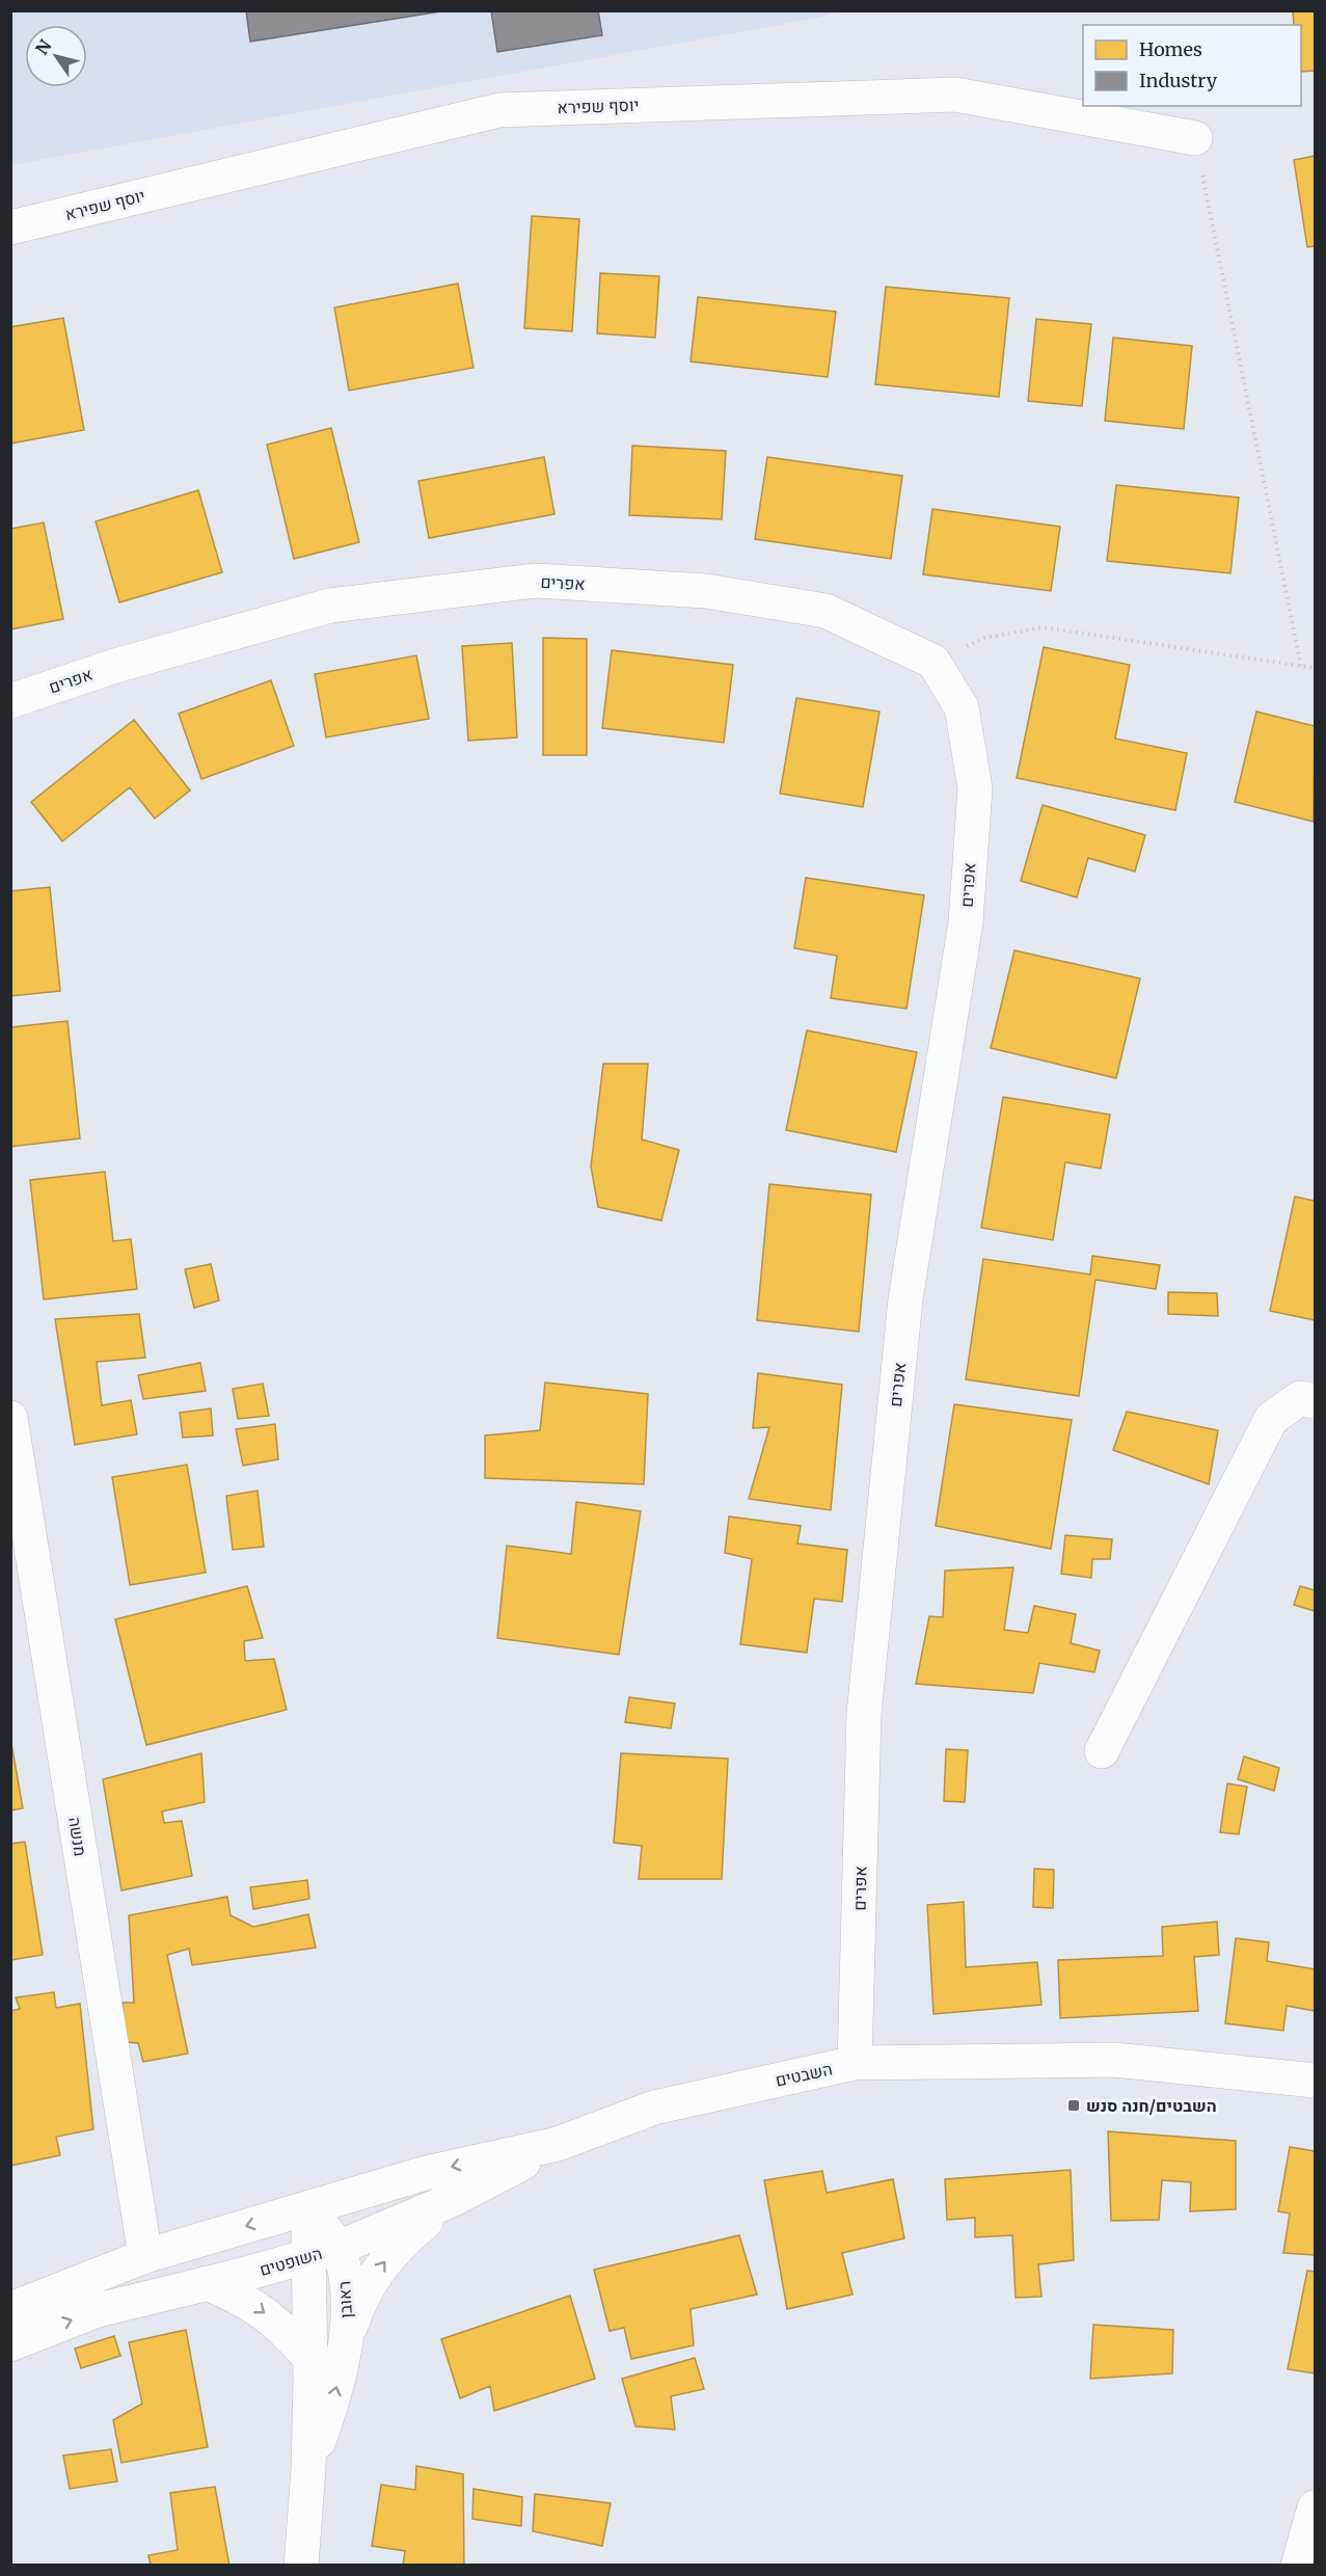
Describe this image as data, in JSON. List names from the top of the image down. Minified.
{"streets":{"street":["יוסף שפירא","אפרים","מנשה","השבטים","השופטים","ראובן"]},"crossings":[["אפרים","השבטים"],["השבטים","השופטים"],["השבטים","ראובן"],["השופטים","ראובן"]],"places":{"transit":["השבטים/חנה סנש"]},"legend":["Homes","Industry"],"north":"top left"}
